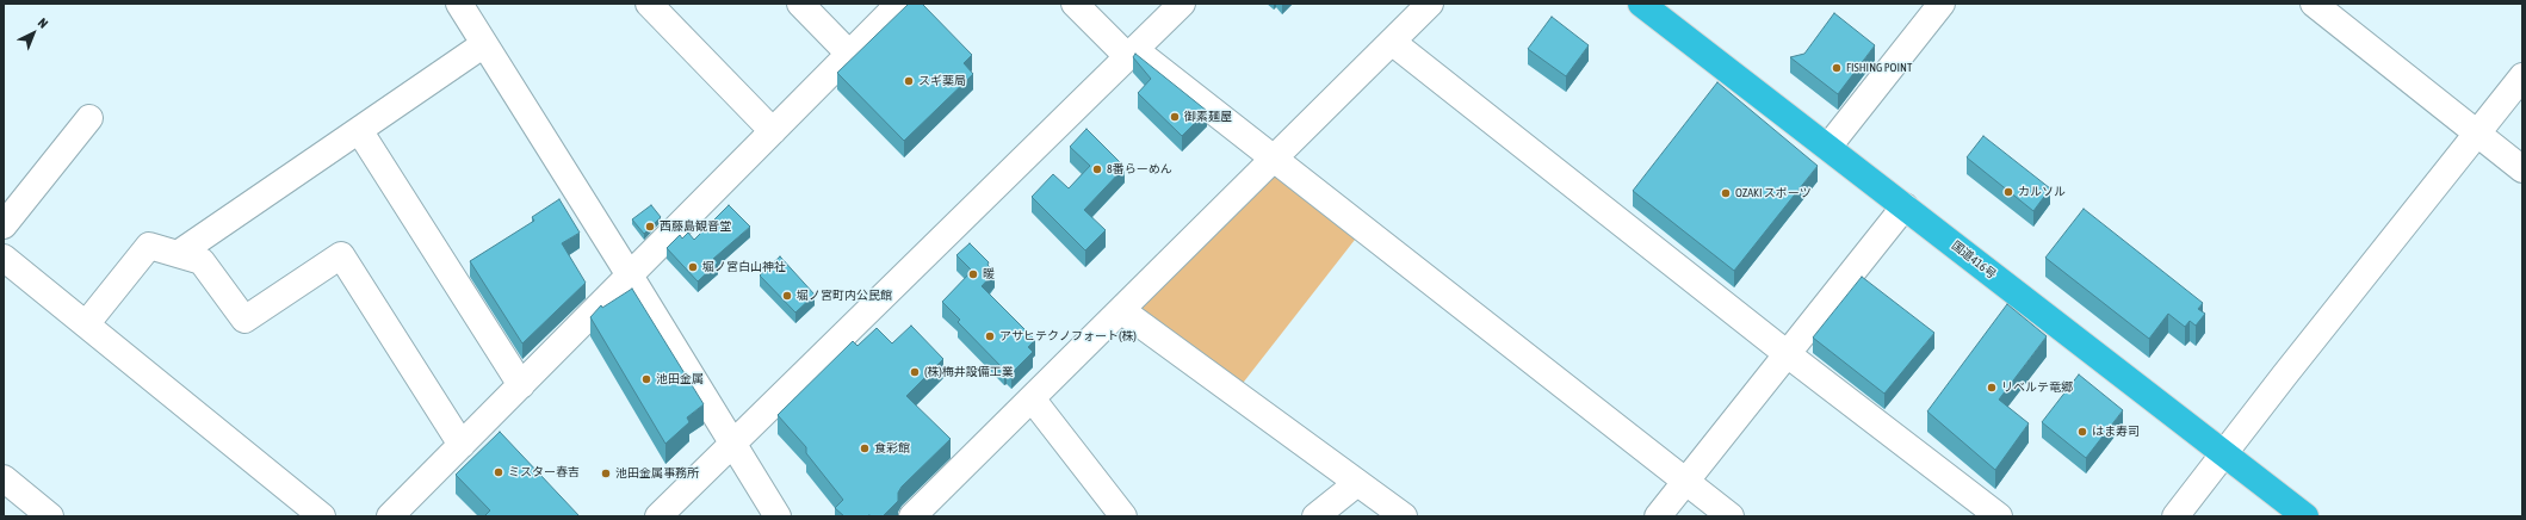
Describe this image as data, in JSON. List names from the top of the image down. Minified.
{"streets":{"highway":["国道416号"]},"places":["FISHING POINT","スギ薬局","御素麺屋","8番らーめん","カルソル","OZAKI スポーツ","西藤島観音堂","堀ノ宮白山神社","暖","堀ノ宮町内公民館","アサヒテクノフォート(株)","(株)梅井設備工業","池田金属","リベルテ竜郷","はま寿司","食彩館","ミスター春吉","池田金属事務所"],"north":"top right"}
